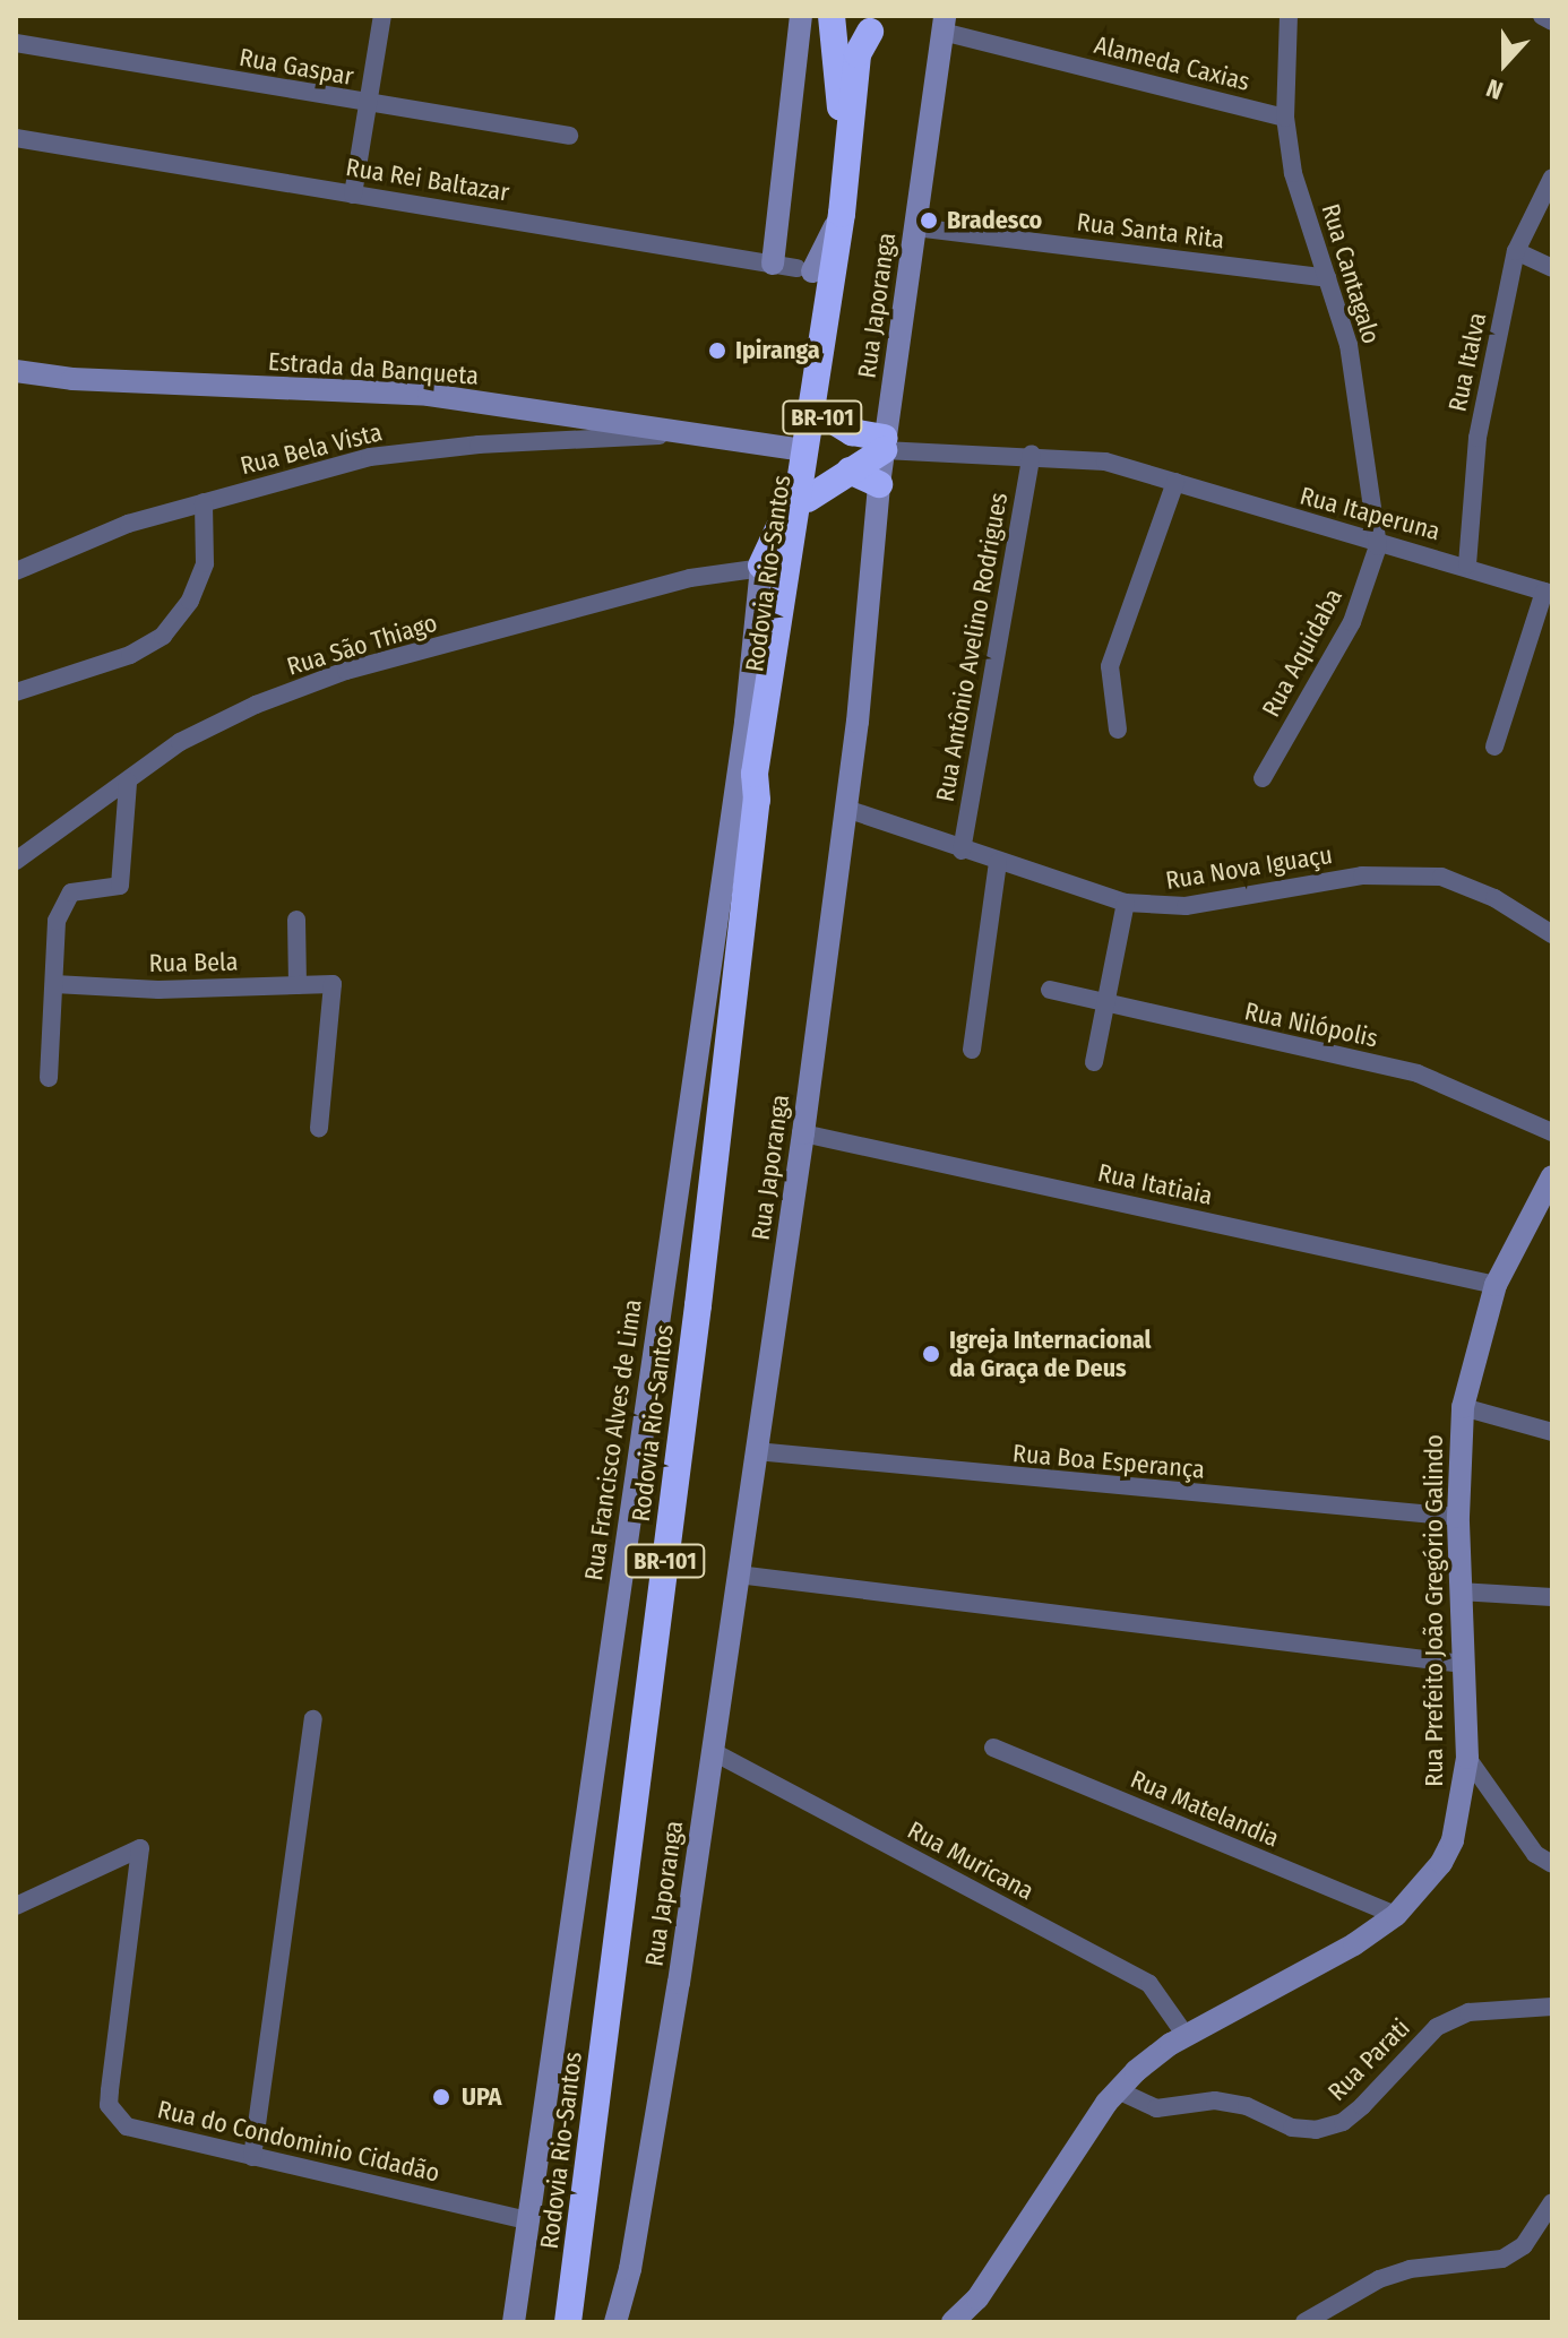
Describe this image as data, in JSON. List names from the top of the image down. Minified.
{"streets":{"highway":["BR-101","Rodovia Rio-Santos"],"main road":["Rua Japoranga","Estrada da Banqueta","Rua Francisco Alves de Lima","Rua Prefeito João Gregório Galindo"],"street":["Alameda Caxias","Rua Gaspar","Rua Rei Baltazar","Rua Santa Rita","Rua Cantagalo","Rua Italva","Rua Bela Vista","Rua Itaperuna","Rua São Thiago","Rua Antônio Avelino Rodrigues","Rua Aquidaba","Rua Nova Iguaçu","Rua Bela","Rua Nilópolis","Rua Itatiaia","Rua Boa Esperança","Rua Matelandia","Rua Muricana","Rua Parati","Rua do Condominio Cidadão"]},"crossings":[["Alameda Caxias","Rua Cantagalo"],["Alameda Caxias","Rua Japoranga"],["Rua Rei Baltazar","Rodovia Rio-Santos"],["Rua Santa Rita","Rua Cantagalo"],["Rua Santa Rita","Rua Japoranga"],["Rua Cantagalo","Rua Itaperuna"],["Rua Cantagalo","Rua Aquidaba"],["Rua Japoranga","Rua Itaperuna"],["Rua Japoranga","Rua Nova Iguaçu"],["Rua Japoranga","Rua Itatiaia"],["Rua Japoranga","Rua Boa Esperança"],["Rua Japoranga","Rua Muricana"],["Rua Italva","Rua Itaperuna"],["Estrada da Banqueta","Rua Bela Vista"],["Estrada da Banqueta","Rodovia Rio-Santos"],["Rua Itaperuna","Rua Antônio Avelino Rodrigues"],["Rua Itaperuna","Rua Aquidaba"],["Rodovia Rio-Santos","Rua São Thiago"],["Rodovia Rio-Santos","Rua Francisco Alves de Lima"],["Rua São Thiago","Rua Francisco Alves de Lima"],["Rua Antônio Avelino Rodrigues","Rua Nova Iguaçu"],["Rua Itatiaia","Rua Prefeito João Gregório Galindo"],["Rua Francisco Alves de Lima","Rua do Condominio Cidadão"],["Rua Boa Esperança","Rua Prefeito João Gregório Galindo"],["Rua Prefeito João Gregório Galindo","Rua Matelandia"],["Rua Prefeito João Gregório Galindo","Rua Muricana"],["Rua Prefeito João Gregório Galindo","Rua Parati"]],"places":["Bradesco","Ipiranga","Igreja Internacional da Graça de Deus","UPA"],"north":"bottom"}
